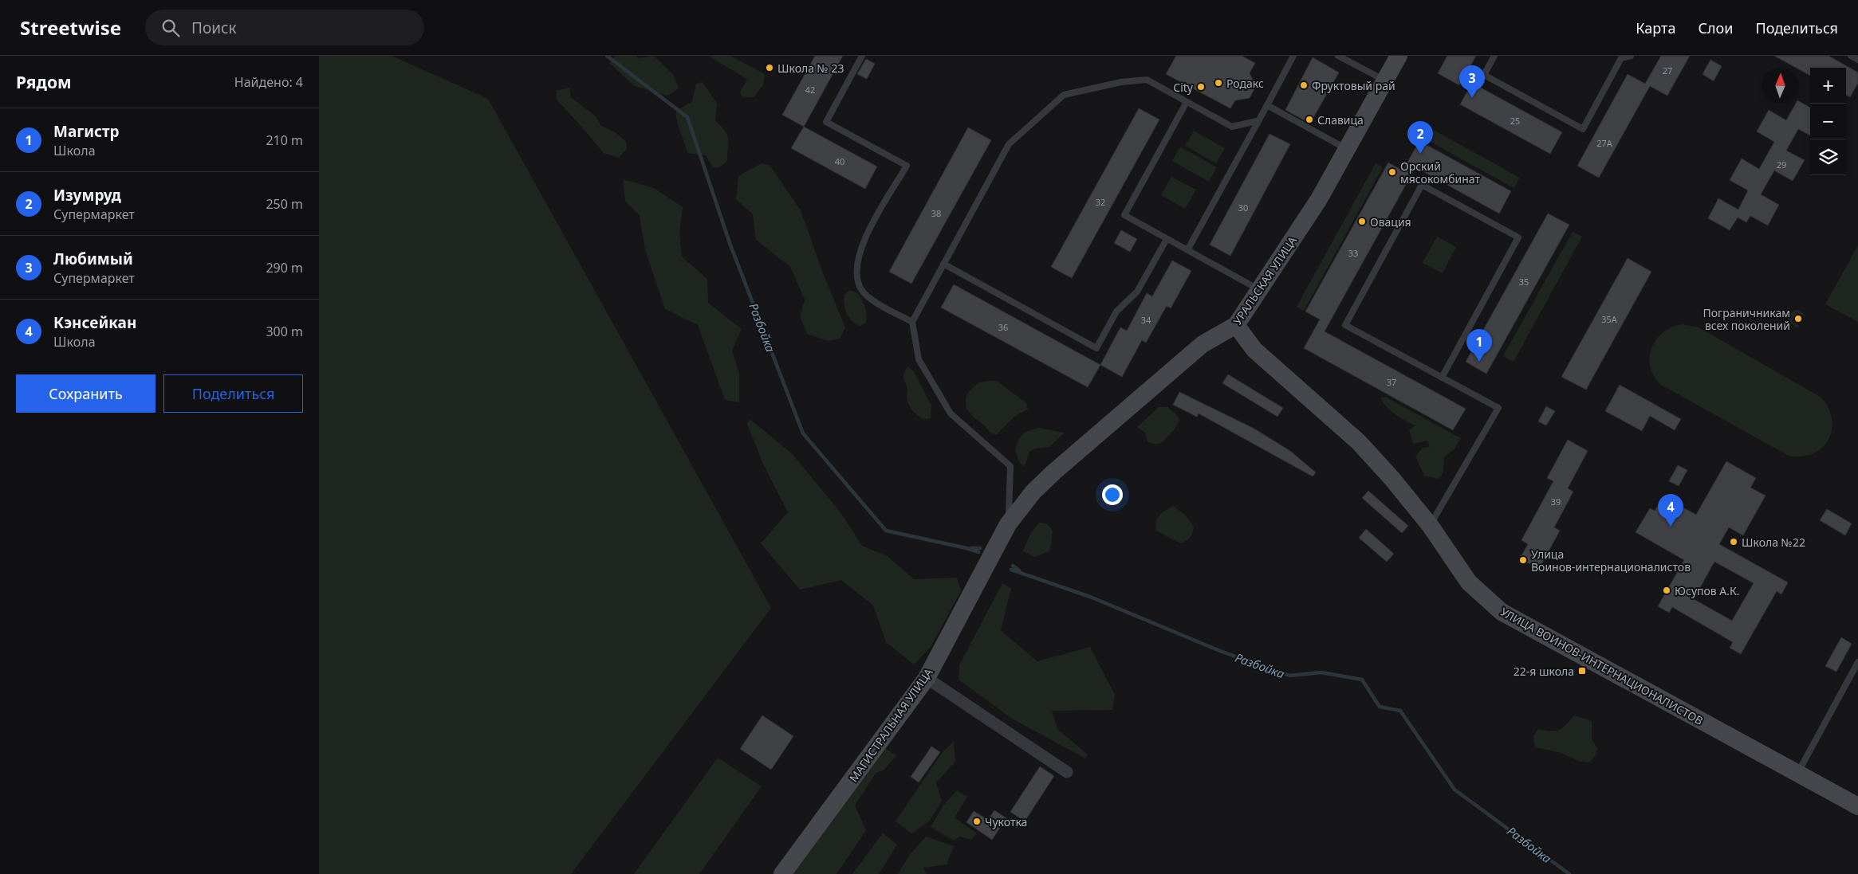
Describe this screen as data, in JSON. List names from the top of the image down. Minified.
{"streets":{"street":["УРАЛЬСКАЯ УЛИЦА","УЛИЦА ВОИНОВ-ИНТЕРНАЦИОНАЛИСТОВ","МАГИСТРАЛЬНАЯ УЛИЦА"]},"crossings":[["УРАЛЬСКАЯ УЛИЦА","УЛИЦА ВОИНОВ-ИНТЕРНАЦИОНАЛИСТОВ"],["УРАЛЬСКАЯ УЛИЦА","МАГИСТРАЛЬНАЯ УЛИЦА"]],"water":["Разбойка"],"places":{"other":["Школа № 23","Родакс","Фруктовый рай","City","Славица","Орский мясокомбинат","Овация","Пограничникам всех поколений","Школа №22","Улица Воинов-интернационалистов","Юсупов А.К.","Чукотка"],"transit":["22-я школа"]},"house_numbers":["27","42","25","27А","40","29","32","30","38","33","35","35А","34","36","37","39"],"north":"top","page":{"header":"Streetwise","search":"Поиск","nav":["Карта","Слои","Поделиться"],"heading":["Рядом","Найдено: 4"],"pins":["3","2","1","4"],"map_buttons":["+","−"],"list":[{"mark":"1","name":"Магистр","note":"Школа","value":"210 m"},{"mark":"2","name":"Изумруд","note":"Супермаркет","value":"250 m"},{"mark":"3","name":"Любимый","note":"Супермаркет","value":"290 m"},{"mark":"4","name":"Кэнсейкан","note":"Школа","value":"300 m"}],"buttons":["Сохранить","Поделиться"]}}
